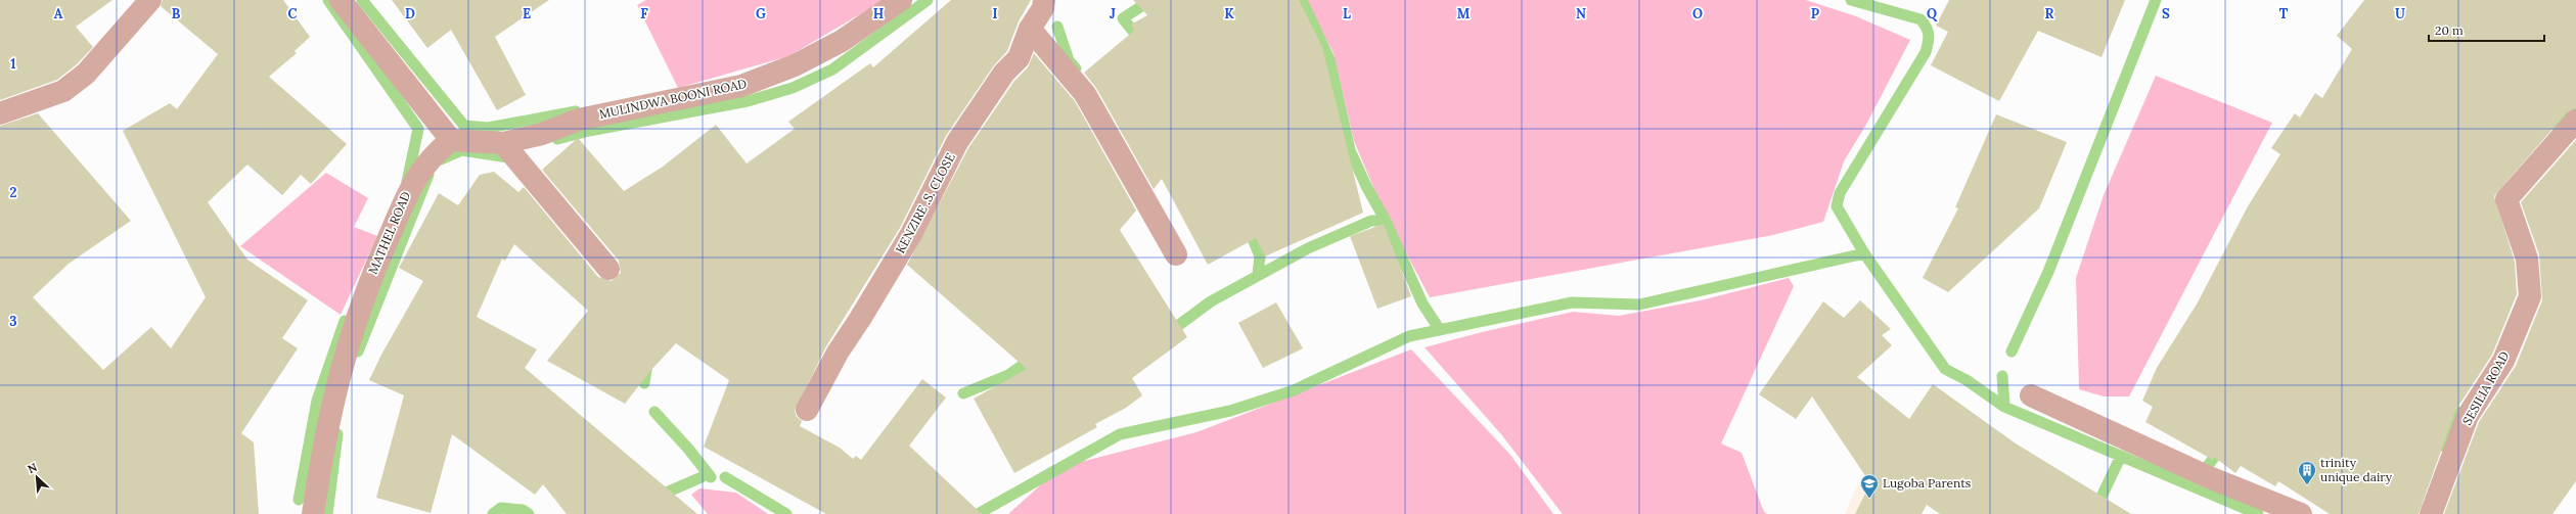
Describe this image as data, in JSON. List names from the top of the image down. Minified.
{"streets":{"street":["MULINDWA BOONI ROAD","KENZIRE .S. CLOSE","MATHEL ROAD","SESILIA ROAD"]},"crossings":[["MULINDWA BOONI ROAD","MATHEL ROAD"]],"places":{"building":["trinity unique dairy"],"school or university":["Lugoba Parents"]},"scale_bar":"20 m","north":"top left","grid":{"columns":["A","B","C","D","E","F","G","H","I","J","K","L","M","N","O","P","Q","R","S","T","U"],"rows":["1","2","3"]}}
